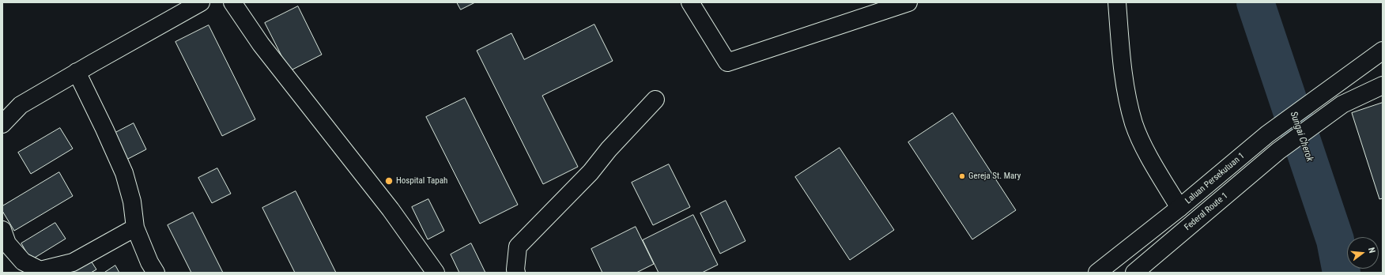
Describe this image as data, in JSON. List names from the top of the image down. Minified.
{"streets":{"main road":["Laluan Persekutuan 1","Federal Route 1"]},"water":["Sungai Cherok"],"places":["Gereja St. Mary","Hospital Tapah"],"north":"right"}
